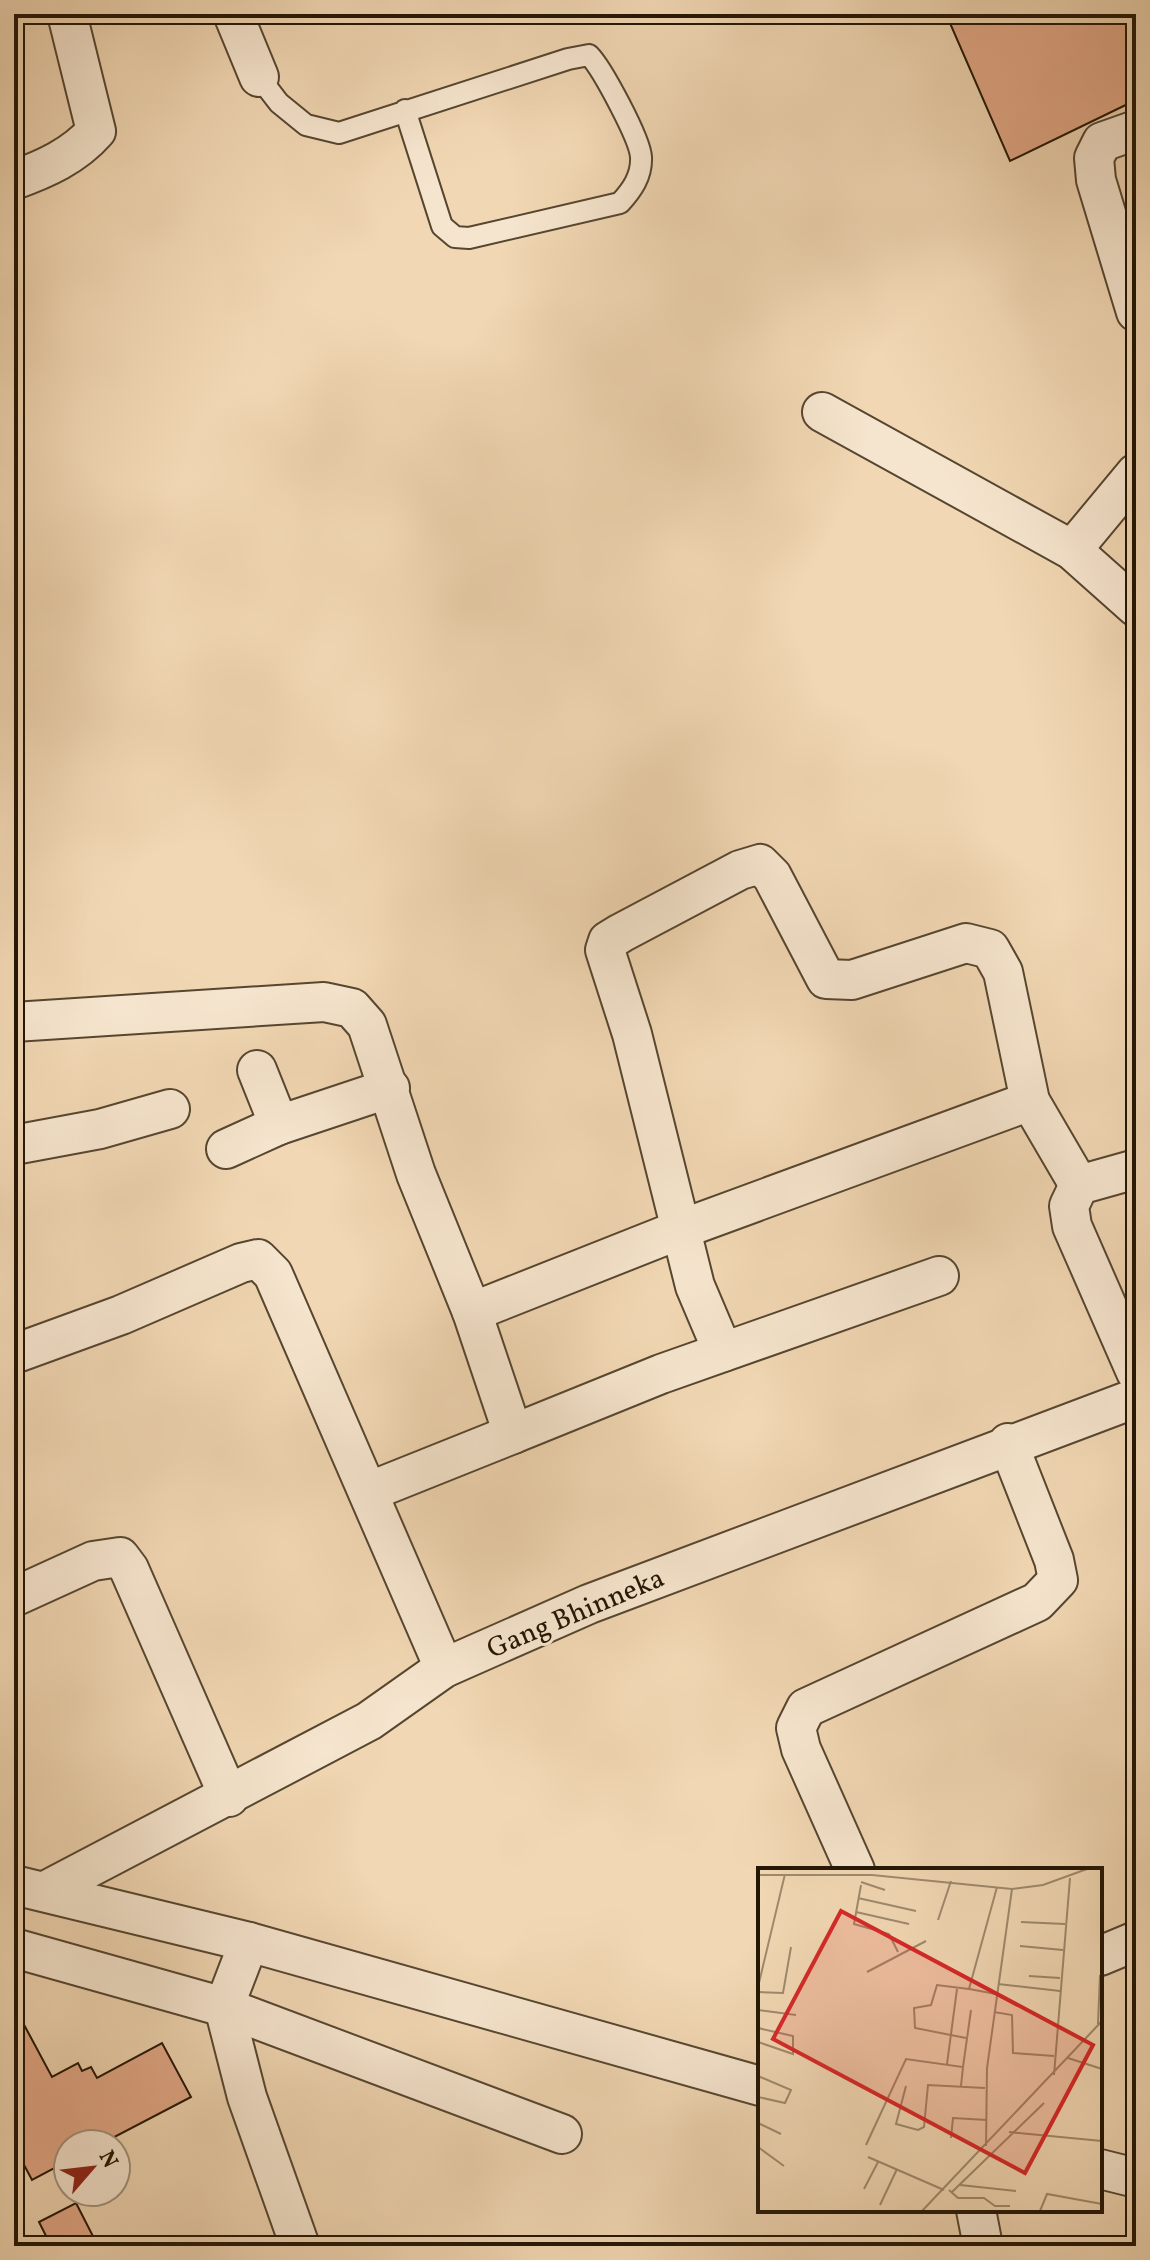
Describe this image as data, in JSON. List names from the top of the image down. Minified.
{"streets":{"street":["Gang Bhinneka"]},"north":"top right"}
